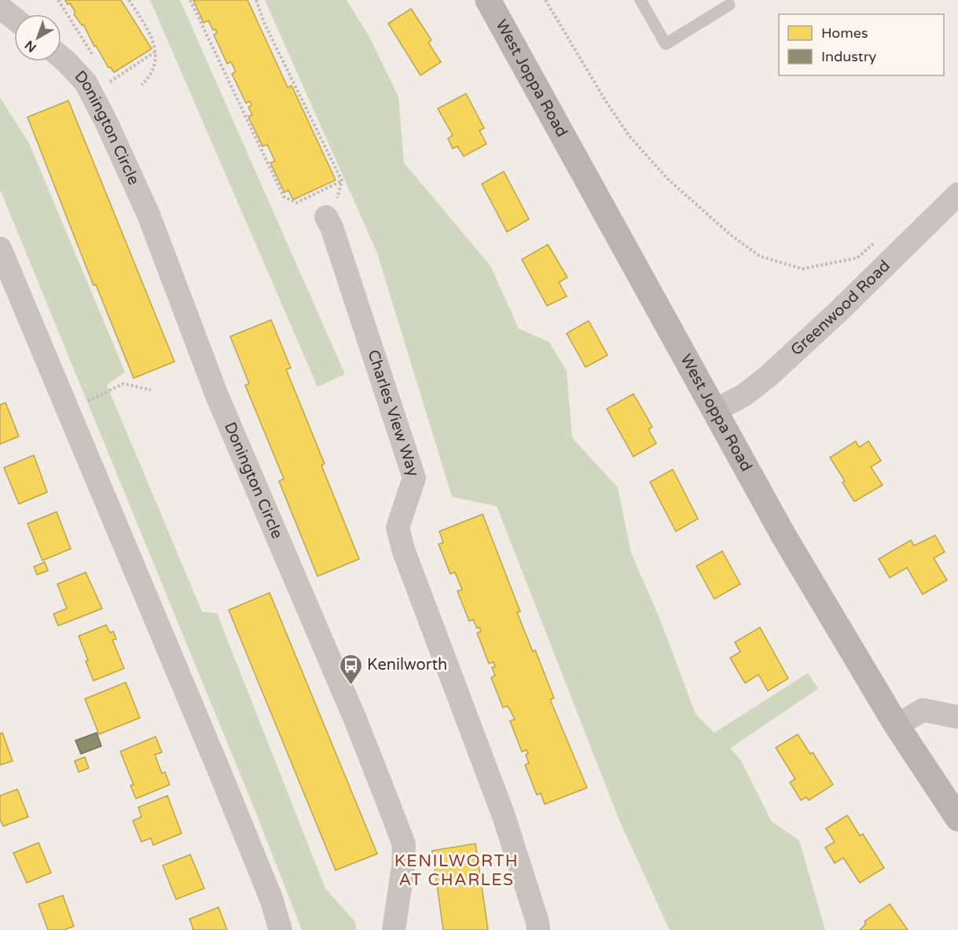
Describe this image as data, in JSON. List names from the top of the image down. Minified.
{"streets":{"street":["West Joppa Road","Donington Circle","Greenwood Road","Charles View Way"]},"crossings":[["West Joppa Road","Greenwood Road"]],"districts":["KENILWORTH AT CHARLES"],"places":{"bus stop":["Kenilworth"]},"legend":["Homes","Industry"],"north":"bottom left"}
